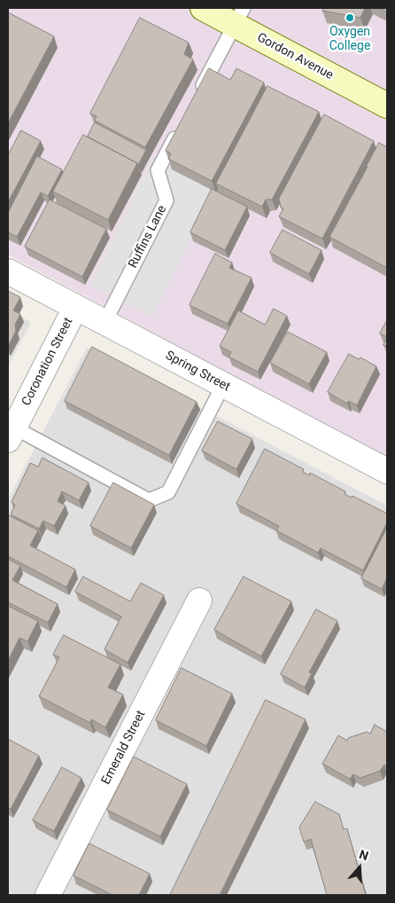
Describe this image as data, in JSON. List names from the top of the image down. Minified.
{"streets":{"street":["Gordon Avenue","Coronation Street","Spring Street","Emerald Street"],"lane":["Ruffins Lane"]},"crossings":[["Ruffins Lane","Spring Street"],["Coronation Street","Spring Street"]],"places":["Oxygen College"],"north":"top"}
